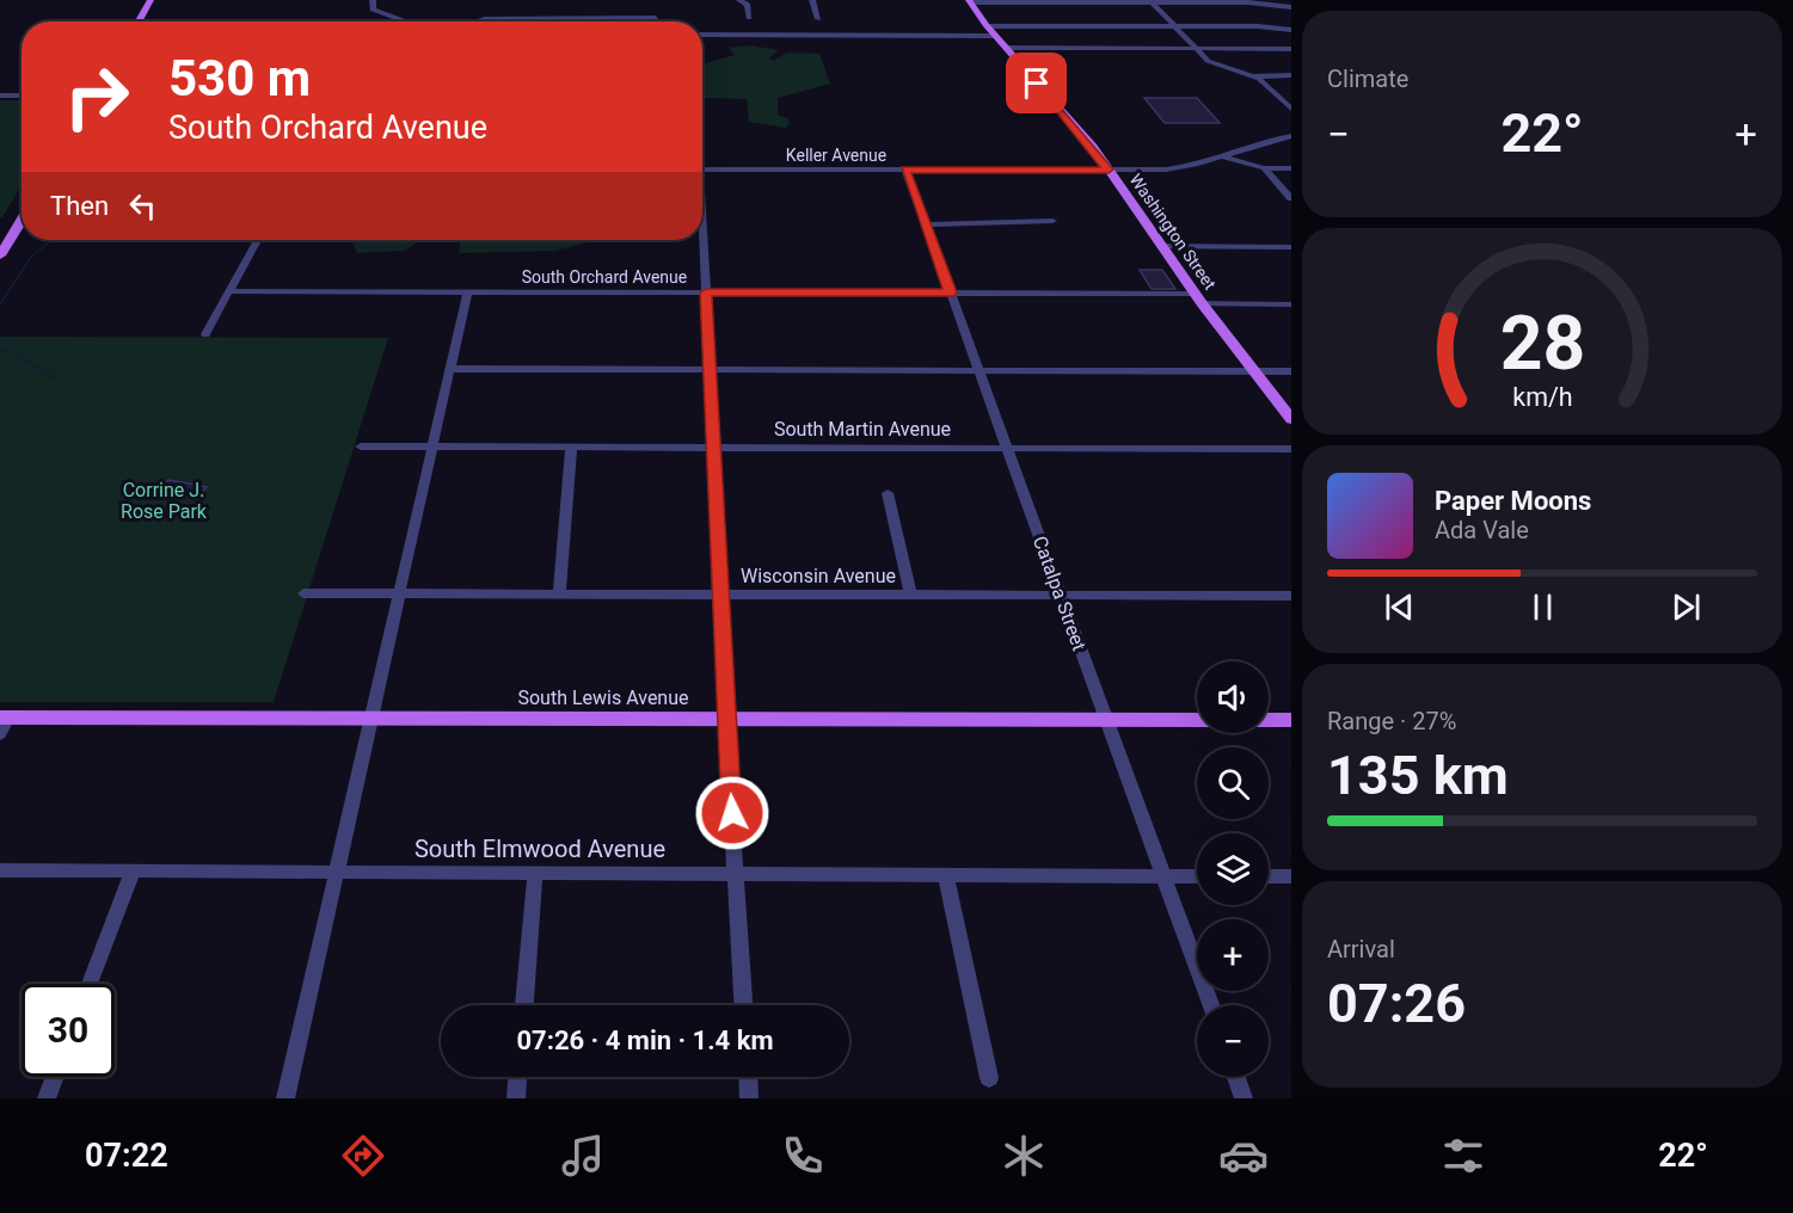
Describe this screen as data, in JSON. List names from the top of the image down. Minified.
{"streets":{"main road":["Washington Street","South Lewis Avenue"],"street":["Keller Avenue","South Orchard Avenue","South Martin Avenue","Wisconsin Avenue","Catalpa Street","South Elmwood Avenue"]},"crossings":[["Keller Avenue","Washington Street"],["Keller Avenue","Catalpa Street"],["Washington Street","South Orchard Avenue"],["South Orchard Avenue","Catalpa Street"],["South Martin Avenue","Catalpa Street"],["Wisconsin Avenue","Catalpa Street"],["Catalpa Street","South Lewis Avenue"],["Catalpa Street","South Elmwood Avenue"]],"parks":["Corrine J. Rose Park"],"page":{"tile":["Climate",["Range · 27%","135 km"],["Arrival","07:26"]],"turn":["530 m","South Orchard Avenue"],"heat":["−","22°","+"],"then":"Then","song":["Paper Moons","Ada Vale"],"map_buttons":["+","−"],"limit":"30","trip":"07:26 · 4 min · 1.4 km","tabs":["07:22","22°"],"gauge":["28","km/h"]}}
